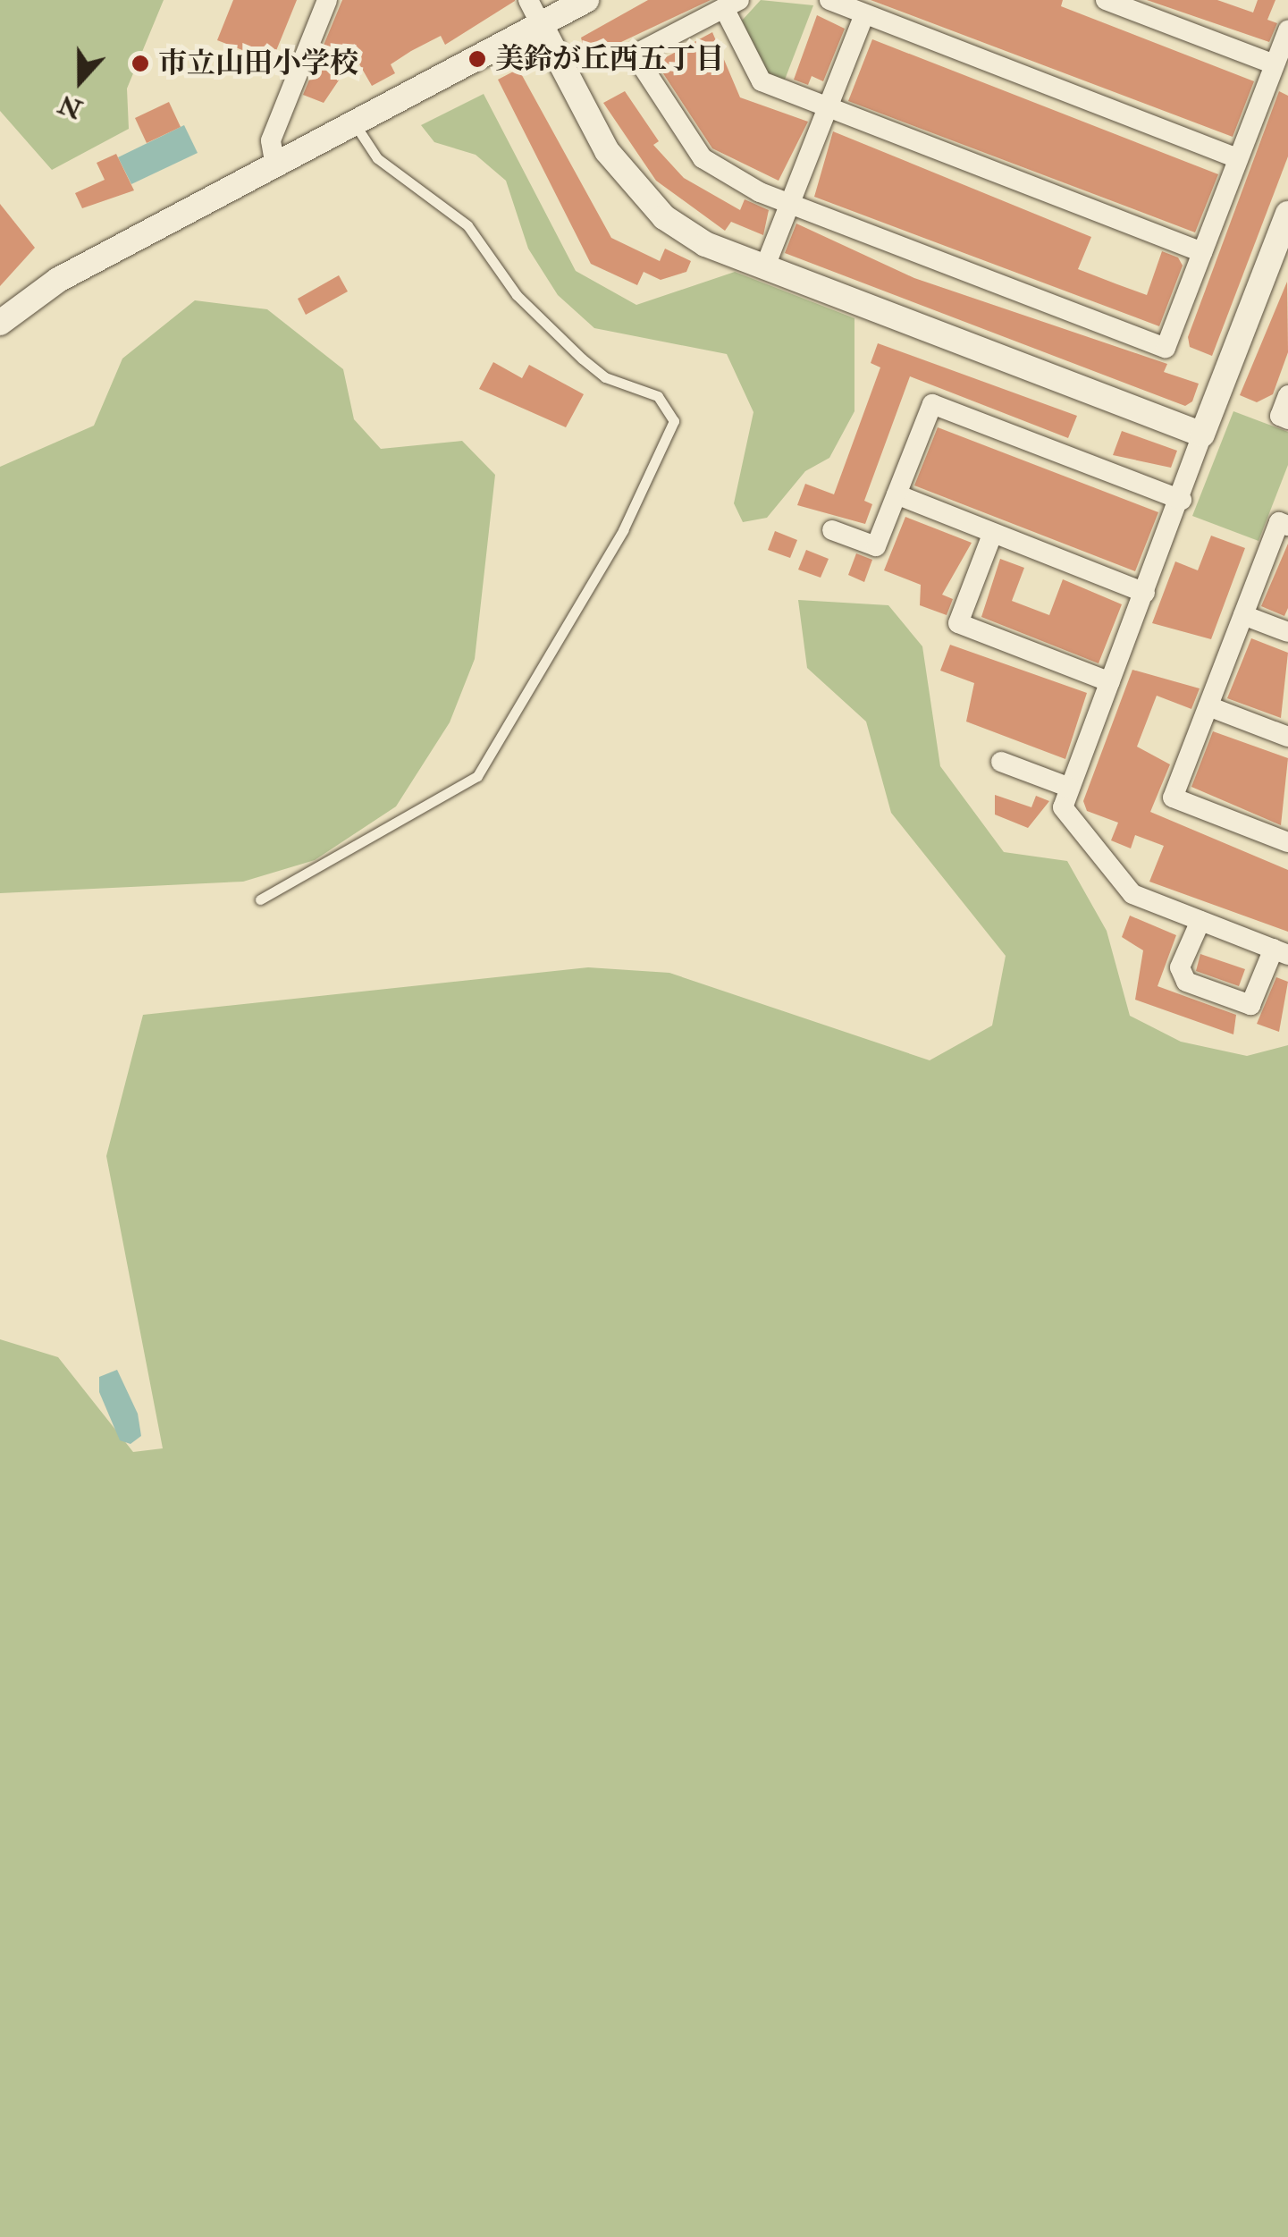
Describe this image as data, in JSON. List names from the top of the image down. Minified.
{"places":["美鈴が丘西五丁目","市立山田小学校"],"north":"bottom"}
